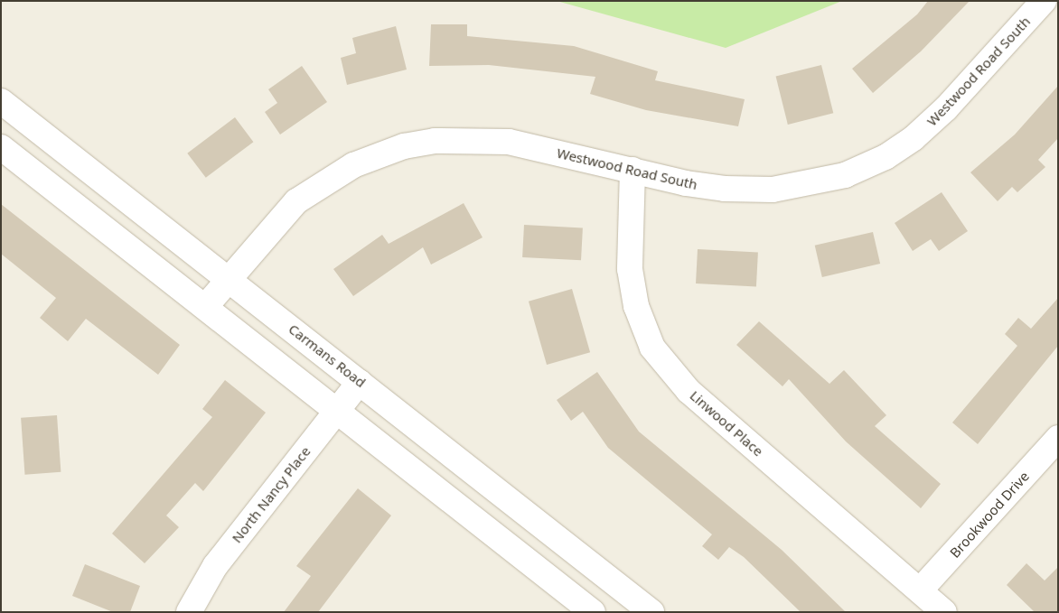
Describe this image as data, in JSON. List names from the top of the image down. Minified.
{"streets":{"street":["Westwood Road South","Carmans Road","Linwood Place","North Nancy Place","Brookwood Drive"]},"crossings":[["Westwood Road South","Carmans Road"],["Westwood Road South","Linwood Place"],["Carmans Road","North Nancy Place"],["Linwood Place","Brookwood Drive"]]}
